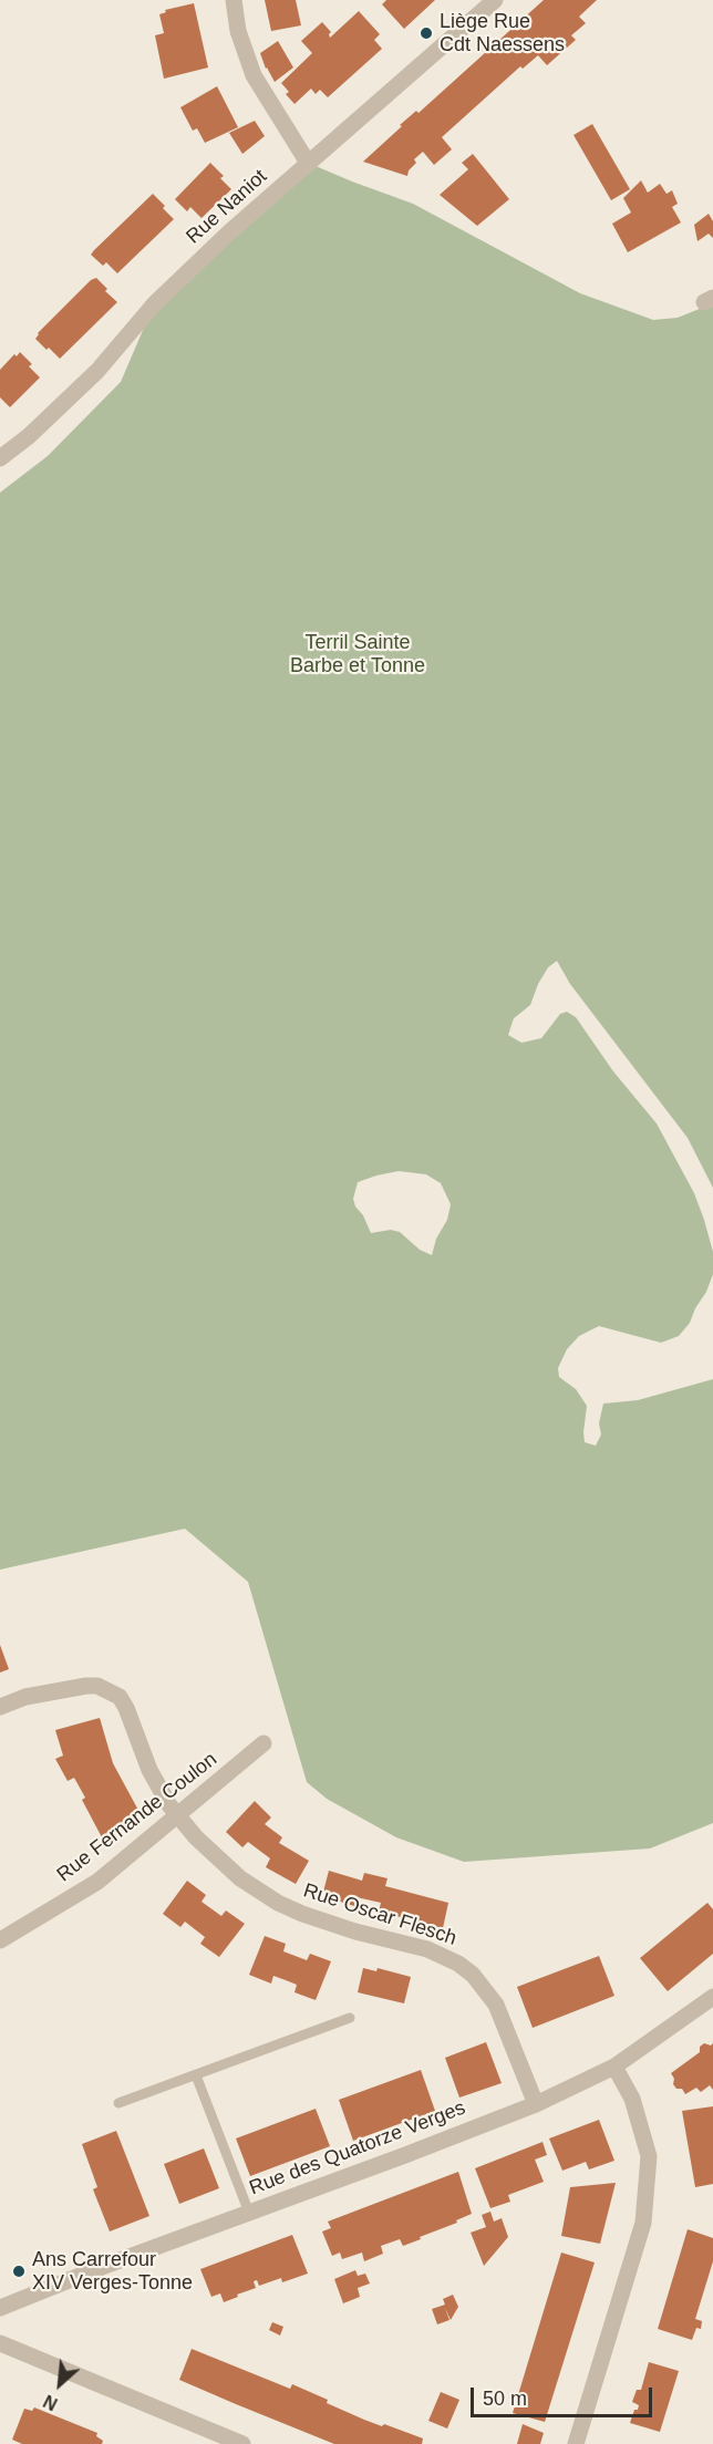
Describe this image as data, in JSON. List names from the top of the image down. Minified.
{"streets":{"street":["Rue Naniot","Rue Fernande Coulon","Rue Oscar Flesch","Rue des Quatorze Verges"]},"crossings":[["Rue Fernande Coulon","Rue Oscar Flesch"],["Rue Oscar Flesch","Rue des Quatorze Verges"]],"parks":["Terril Sainte Barbe et Tonne"],"places":["Liège Rue Cdt Naessens","Ans Carrefour XIV Verges-Tonne"],"scale_bar":"50 m","north":"bottom left"}
